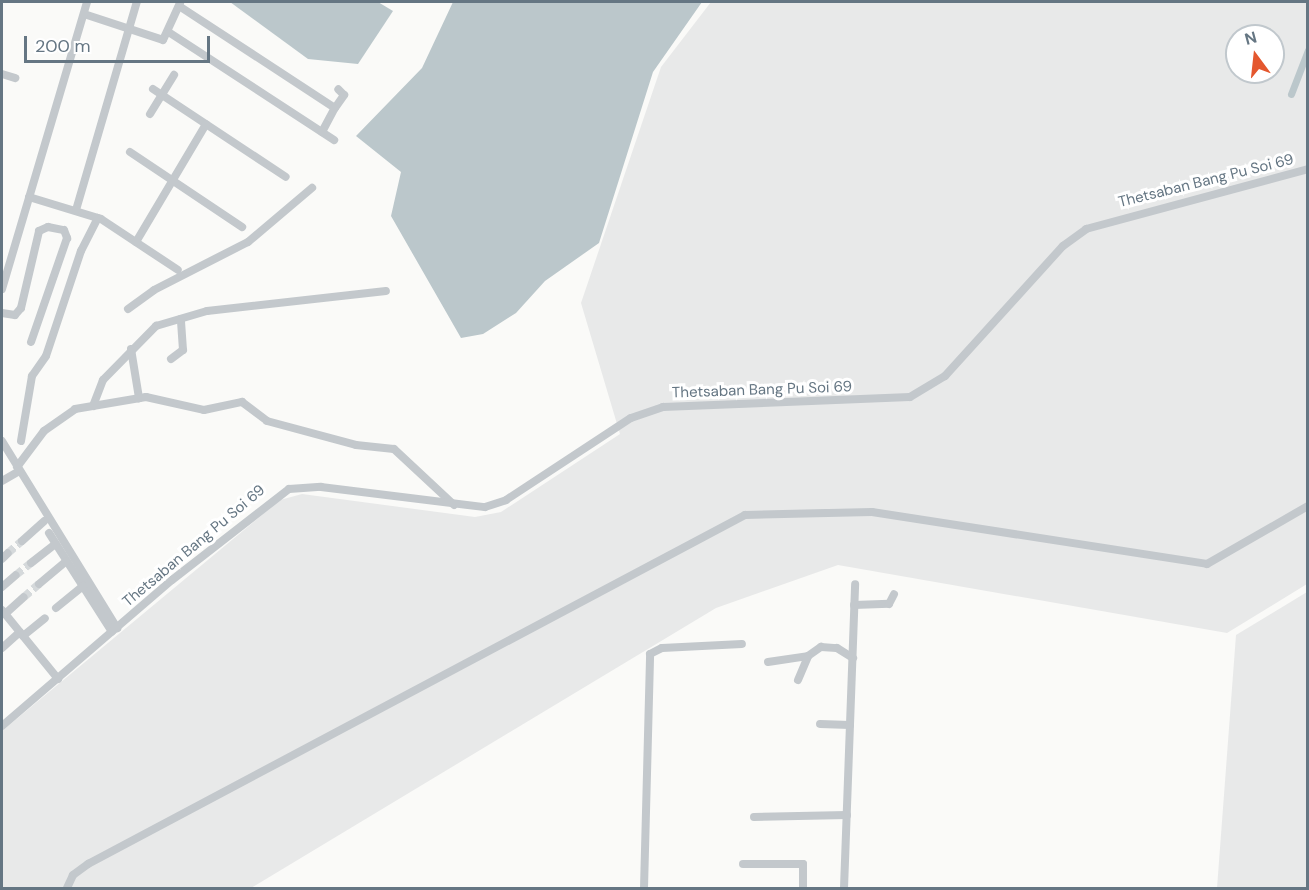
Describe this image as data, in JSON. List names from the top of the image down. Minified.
{"streets":{"street":["Thetsaban Bang Pu Soi 69"]},"scale_bar":"200 m","north":"top"}
